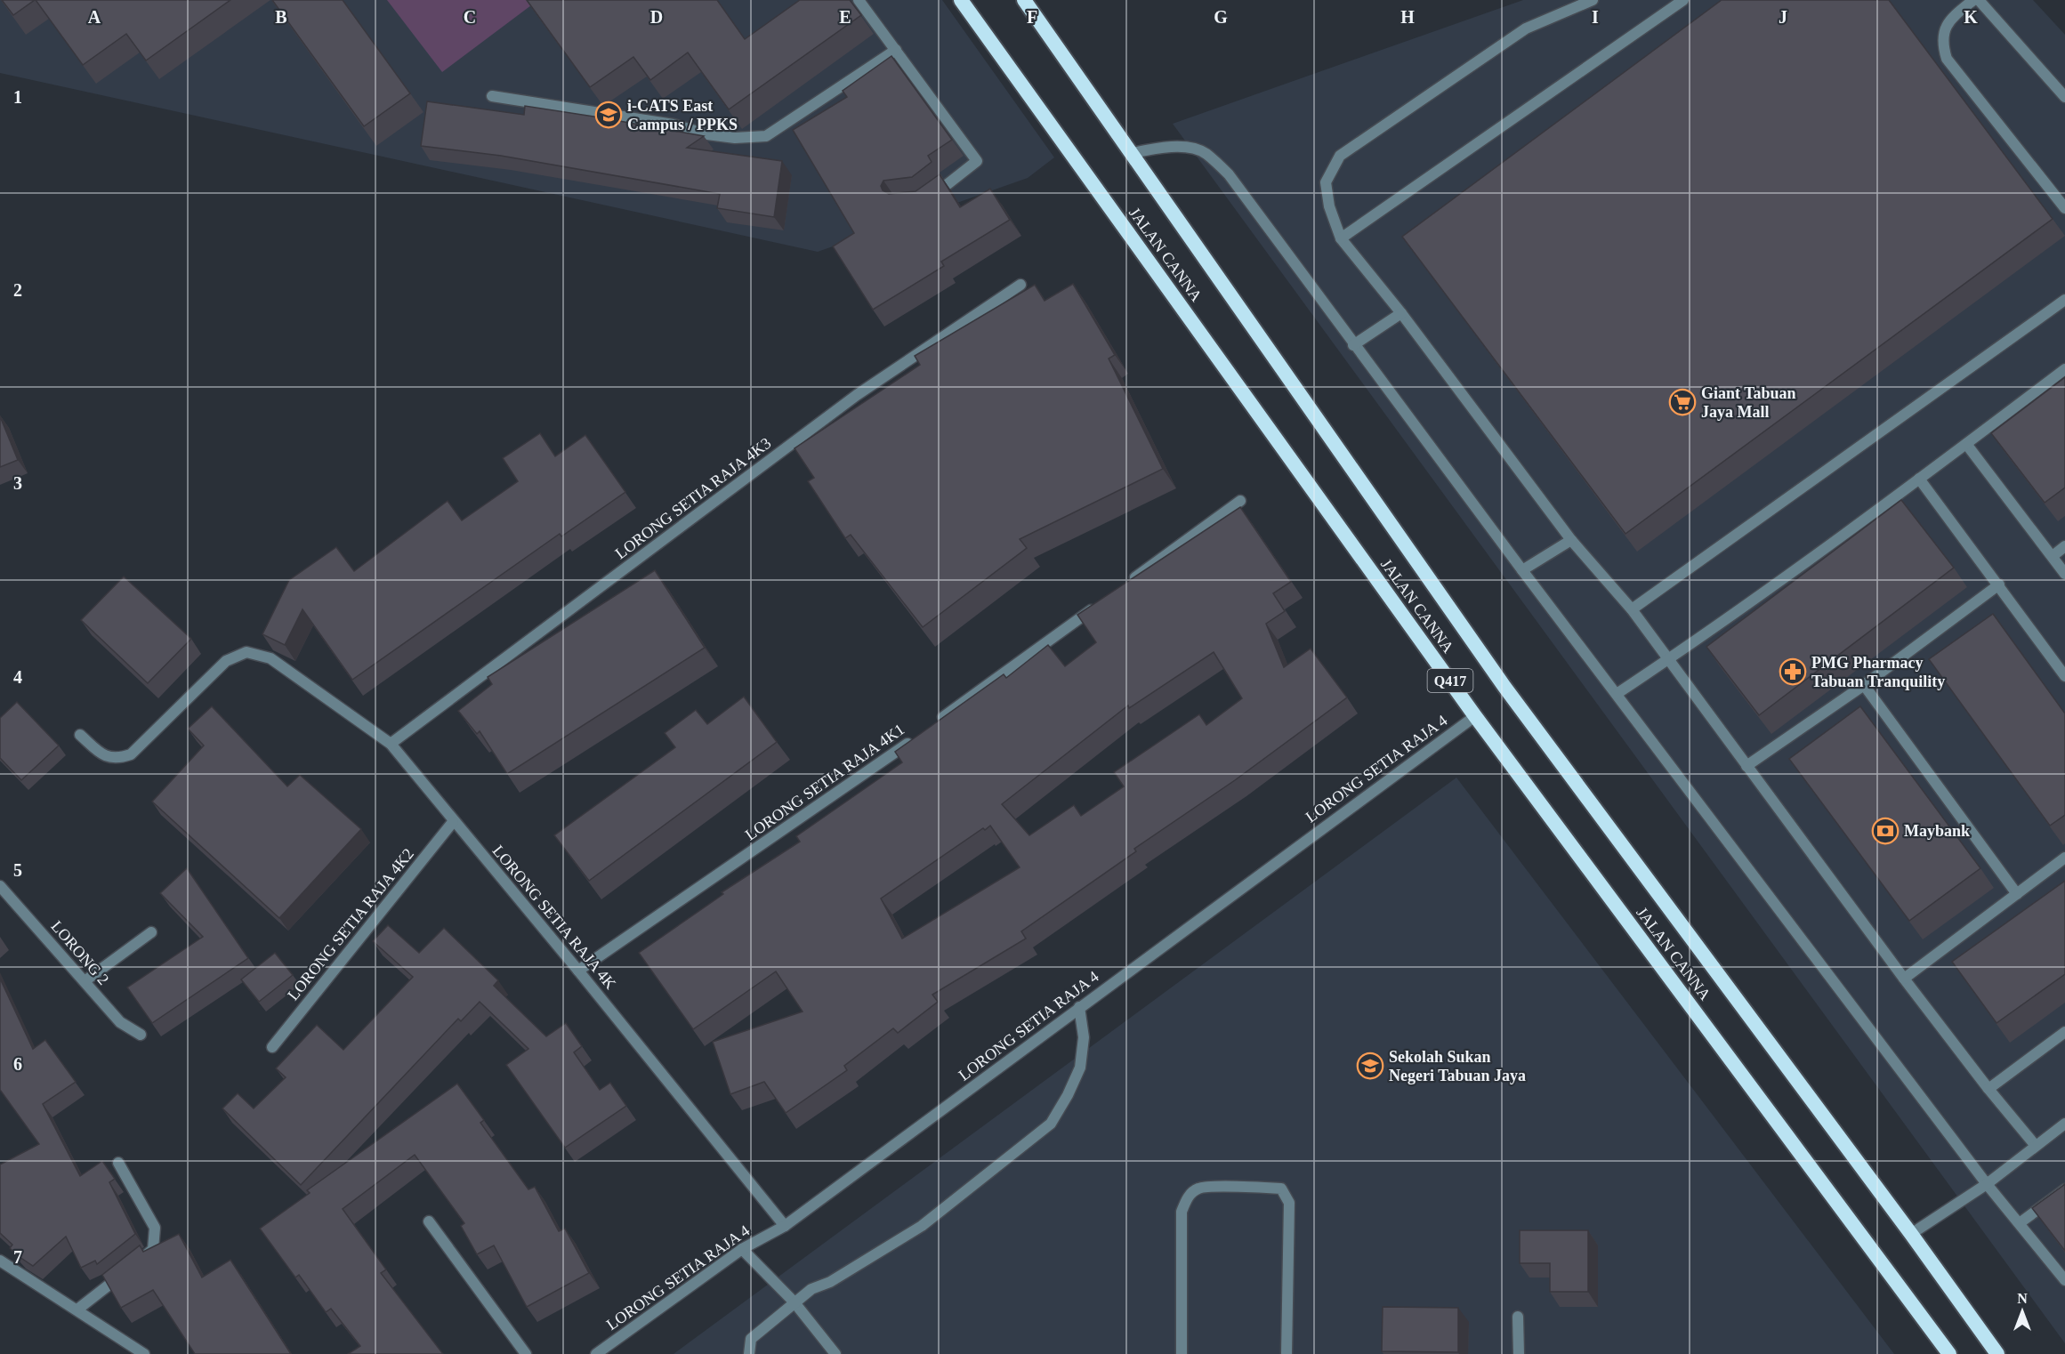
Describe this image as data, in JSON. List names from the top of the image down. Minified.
{"streets":{"highway":["JALAN CANNA","Q417"],"street":["LORONG SETIA RAJA 4K3","LORONG SETIA RAJA 4","LORONG SETIA RAJA 4K1","LORONG SETIA RAJA 4K","LORONG SETIA RAJA 4K2","LORONG 2"]},"crossings":[["JALAN CANNA","LORONG SETIA RAJA 4"],["LORONG SETIA RAJA 4K3","LORONG SETIA RAJA 4K"],["LORONG SETIA RAJA 4","LORONG SETIA RAJA 4K"],["LORONG SETIA RAJA 4K1","LORONG SETIA RAJA 4K"],["LORONG SETIA RAJA 4K","LORONG SETIA RAJA 4K2"]],"places":{"school or university":["i-CATS East Campus / PPKS","Sekolah Sukan Negeri Tabuan Jaya"],"supermarket":["Giant Tabuan Jaya Mall"],"pharmacy":["PMG Pharmacy Tabuan Tranquility"],"bank":["Maybank"]},"north":"top","grid":{"columns":["A","B","C","D","E","F","G","H","I","J","K"],"rows":["1","2","3","4","5","6","7"]}}
